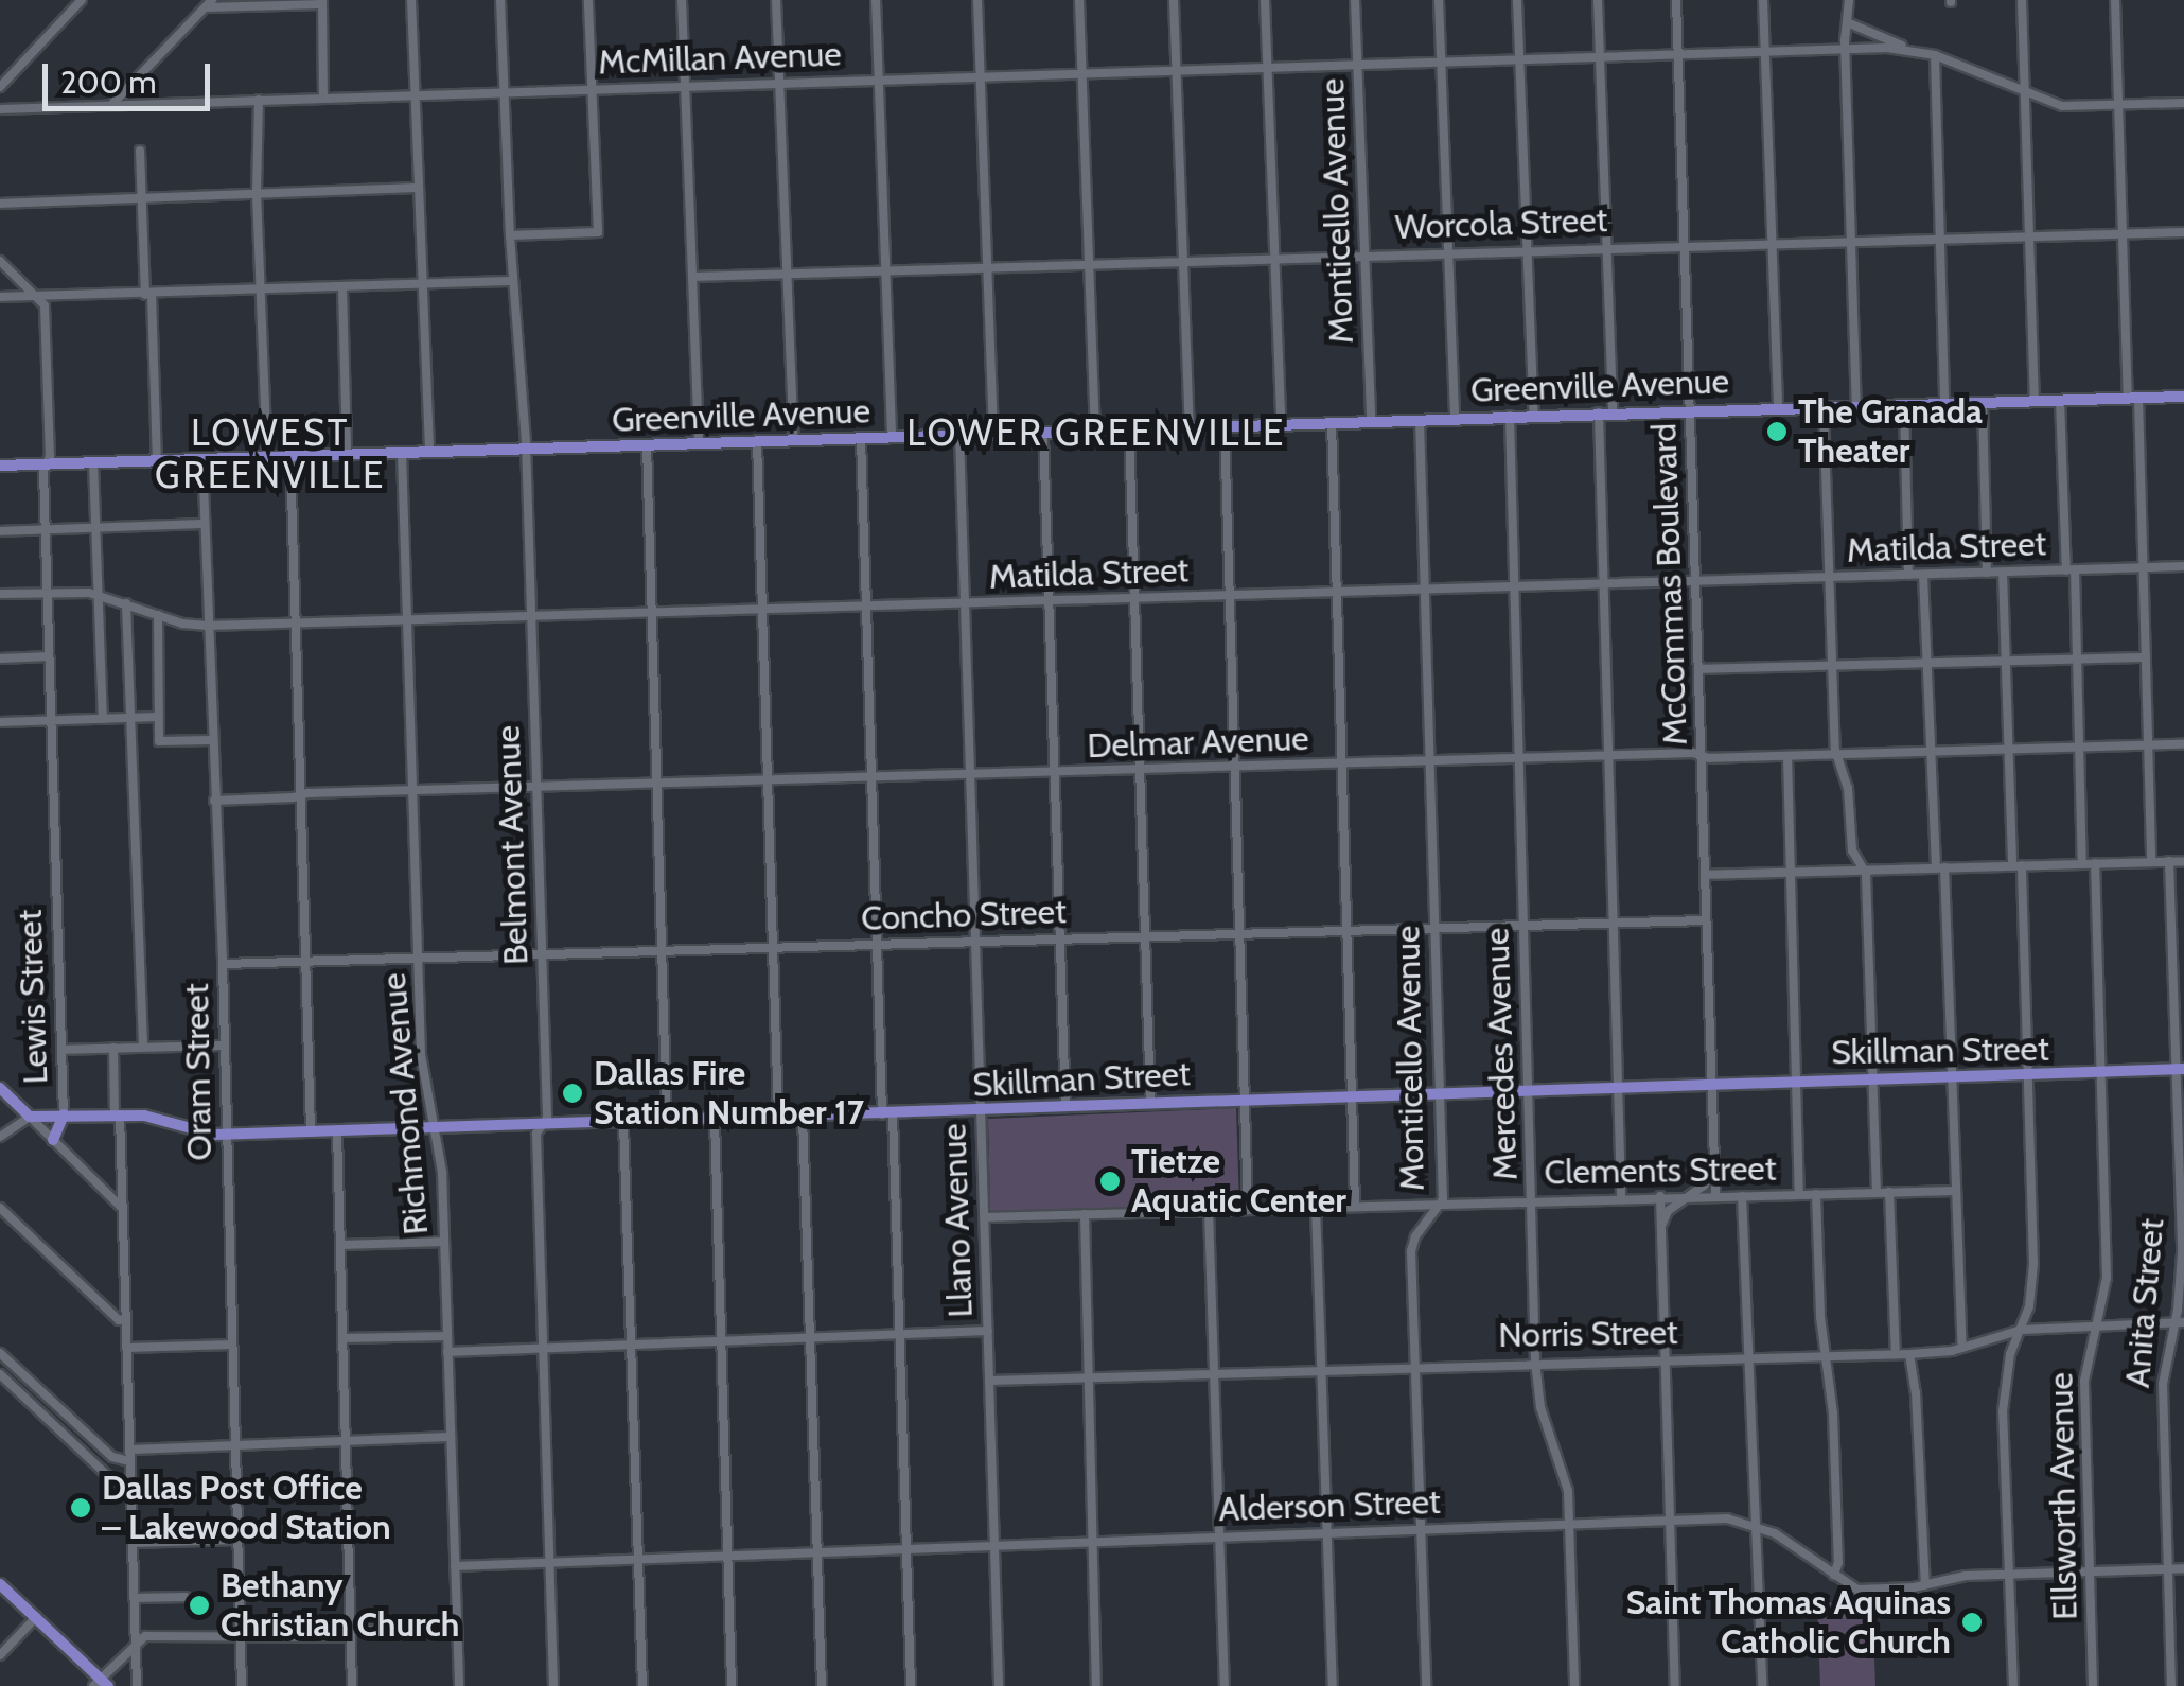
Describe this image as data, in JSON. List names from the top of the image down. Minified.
{"streets":{"main road":["Greenville Avenue","Skillman Street"],"street":["McMillan Avenue","Monticello Avenue","Worcola Street","Matilda Street","McCommas Boulevard","Delmar Avenue","Belmont Avenue","Concho Street","Lewis Street","Mercedes Avenue","Oram Street","Richmond Avenue","Clements Street","Llano Avenue","Anita Street","Norris Street","Ellsworth Avenue","Alderson Street"]},"crossings":[["McMillan Avenue","Monticello Avenue"],["McMillan Avenue","McCommas Boulevard"],["McMillan Avenue","Belmont Avenue"],["Monticello Avenue","Worcola Street"],["Monticello Avenue","Greenville Avenue"],["Monticello Avenue","Matilda Street"],["Monticello Avenue","Delmar Avenue"],["Monticello Avenue","Concho Street"],["Monticello Avenue","Skillman Street"],["Monticello Avenue","Clements Street"],["Monticello Avenue","Norris Street"],["Monticello Avenue","Alderson Street"],["Worcola Street","McCommas Boulevard"],["Greenville Avenue","McCommas Boulevard"],["Greenville Avenue","Belmont Avenue"],["Greenville Avenue","Lewis Street"],["Greenville Avenue","Mercedes Avenue"],["Greenville Avenue","Oram Street"],["Greenville Avenue","Richmond Avenue"],["Greenville Avenue","Llano Avenue"],["Matilda Street","McCommas Boulevard"],["Matilda Street","Belmont Avenue"],["Matilda Street","Lewis Street"],["Matilda Street","Mercedes Avenue"],["Matilda Street","Oram Street"],["Matilda Street","Richmond Avenue"],["Matilda Street","Llano Avenue"],["McCommas Boulevard","Delmar Avenue"],["McCommas Boulevard","Concho Street"],["McCommas Boulevard","Skillman Street"],["McCommas Boulevard","Clements Street"],["Delmar Avenue","Belmont Avenue"],["Delmar Avenue","Mercedes Avenue"],["Delmar Avenue","Oram Street"],["Delmar Avenue","Richmond Avenue"],["Delmar Avenue","Llano Avenue"],["Belmont Avenue","Concho Street"],["Belmont Avenue","Skillman Street"],["Belmont Avenue","Alderson Street"],["Concho Street","Mercedes Avenue"],["Concho Street","Oram Street"],["Concho Street","Richmond Avenue"],["Concho Street","Llano Avenue"],["Lewis Street","Skillman Street"],["Skillman Street","Mercedes Avenue"],["Skillman Street","Oram Street"],["Skillman Street","Richmond Avenue"],["Skillman Street","Llano Avenue"],["Skillman Street","Anita Street"],["Skillman Street","Ellsworth Avenue"],["Mercedes Avenue","Clements Street"],["Mercedes Avenue","Norris Street"],["Mercedes Avenue","Alderson Street"],["Richmond Avenue","Alderson Street"],["Clements Street","Llano Avenue"],["Llano Avenue","Norris Street"],["Llano Avenue","Alderson Street"],["Anita Street","Norris Street"],["Anita Street","Alderson Street"],["Norris Street","Ellsworth Avenue"],["Ellsworth Avenue","Alderson Street"]],"districts":["LOWEST GREENVILLE","LOWER GREENVILLE"],"places":["The Granada Theater","Dallas Fire Station Number 17","Tietze Aquatic Center","Dallas Post Office – Lakewood Station","Bethany Christian Church","Saint Thomas Aquinas Catholic Church"],"scale_bar":"200 m"}
